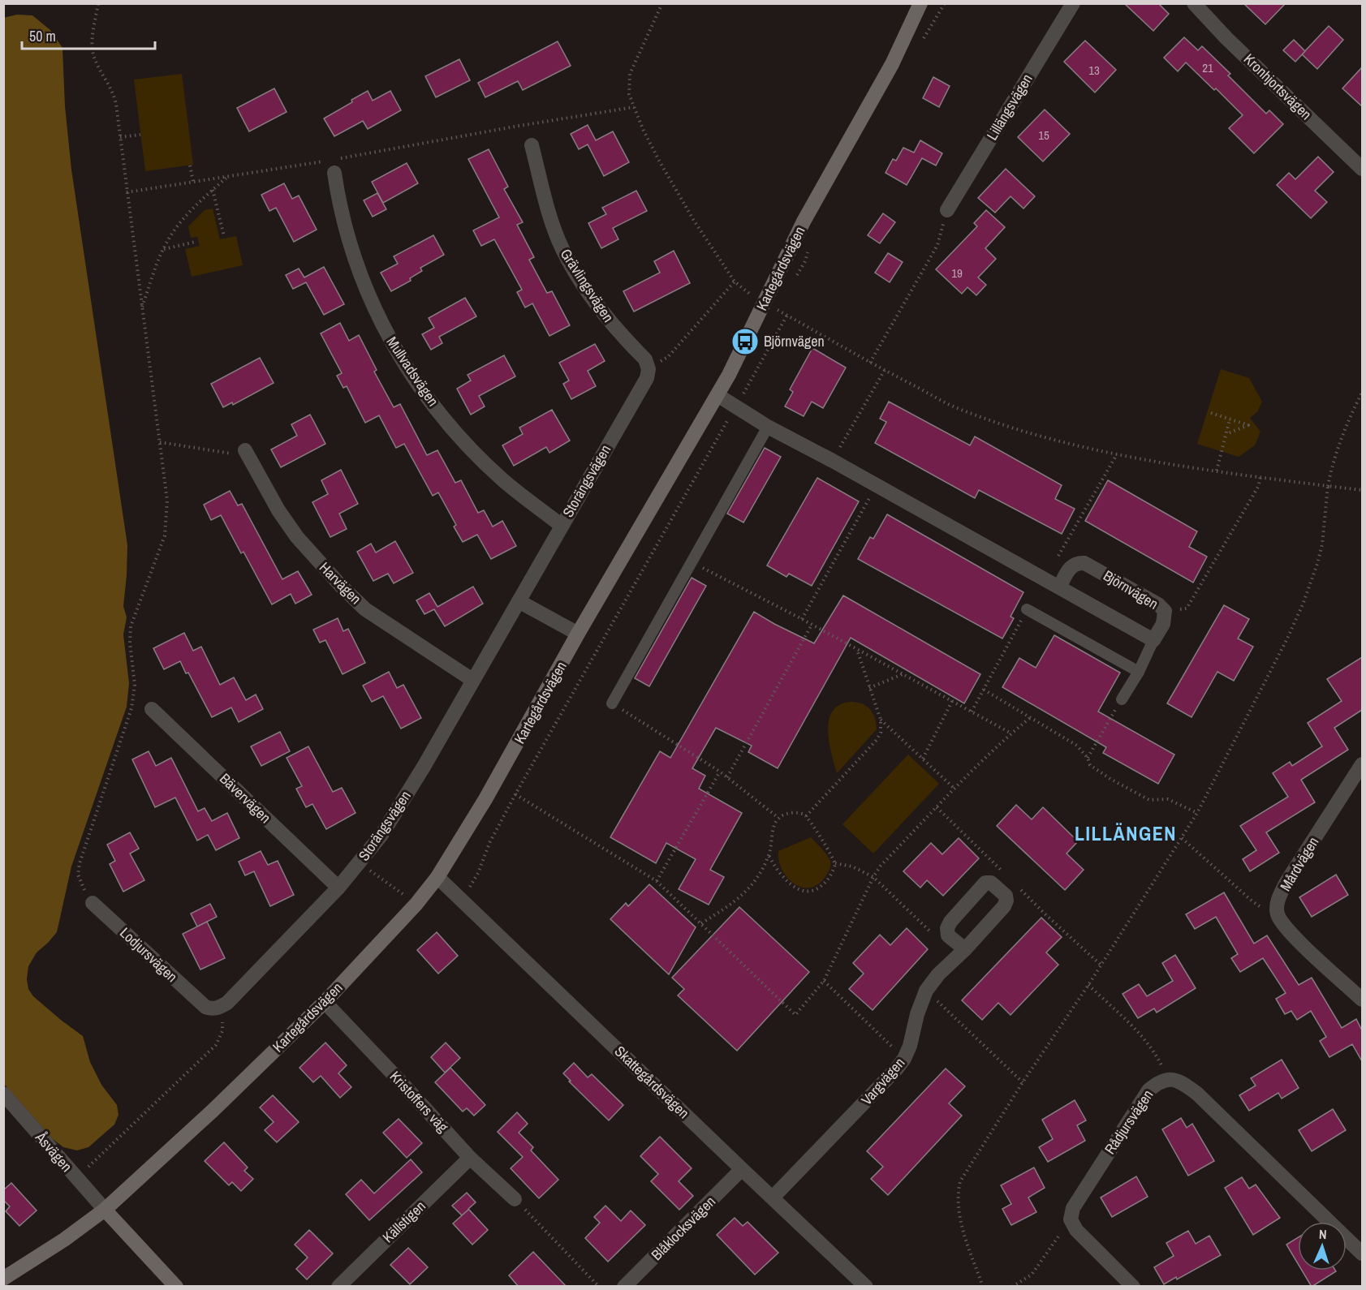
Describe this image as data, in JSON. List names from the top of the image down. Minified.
{"streets":{"street":["Kronhjortsvägen","Lillängsvägen","Kartegårdsvägen","Grävlingsvägen","Mullvadsvägen","Storängsvägen","Harvägen","Björnvägen","Bävervägen","Mårdvägen","Lodjursvägen","Vargvägen","Skattegårdsvägen","Kristoffers väg","Rådjursvägen","Åsvägen","Källstigen","Blåklocksvägen"]},"crossings":[["Kartegårdsvägen","Skattegårdsvägen"],["Kartegårdsvägen","Kristoffers väg"],["Kartegårdsvägen","Åsvägen"],["Grävlingsvägen","Storängsvägen"],["Mullvadsvägen","Storängsvägen"],["Storängsvägen","Harvägen"],["Storängsvägen","Bävervägen"],["Storängsvägen","Lodjursvägen"],["Vargvägen","Skattegårdsvägen"],["Skattegårdsvägen","Blåklocksvägen"],["Kristoffers väg","Källstigen"]],"districts":["LILLÄNGEN"],"places":{"bus stop":["Björnvägen"]},"house_numbers":["21","13","15","19"],"scale_bar":"50 m","north":"top"}
